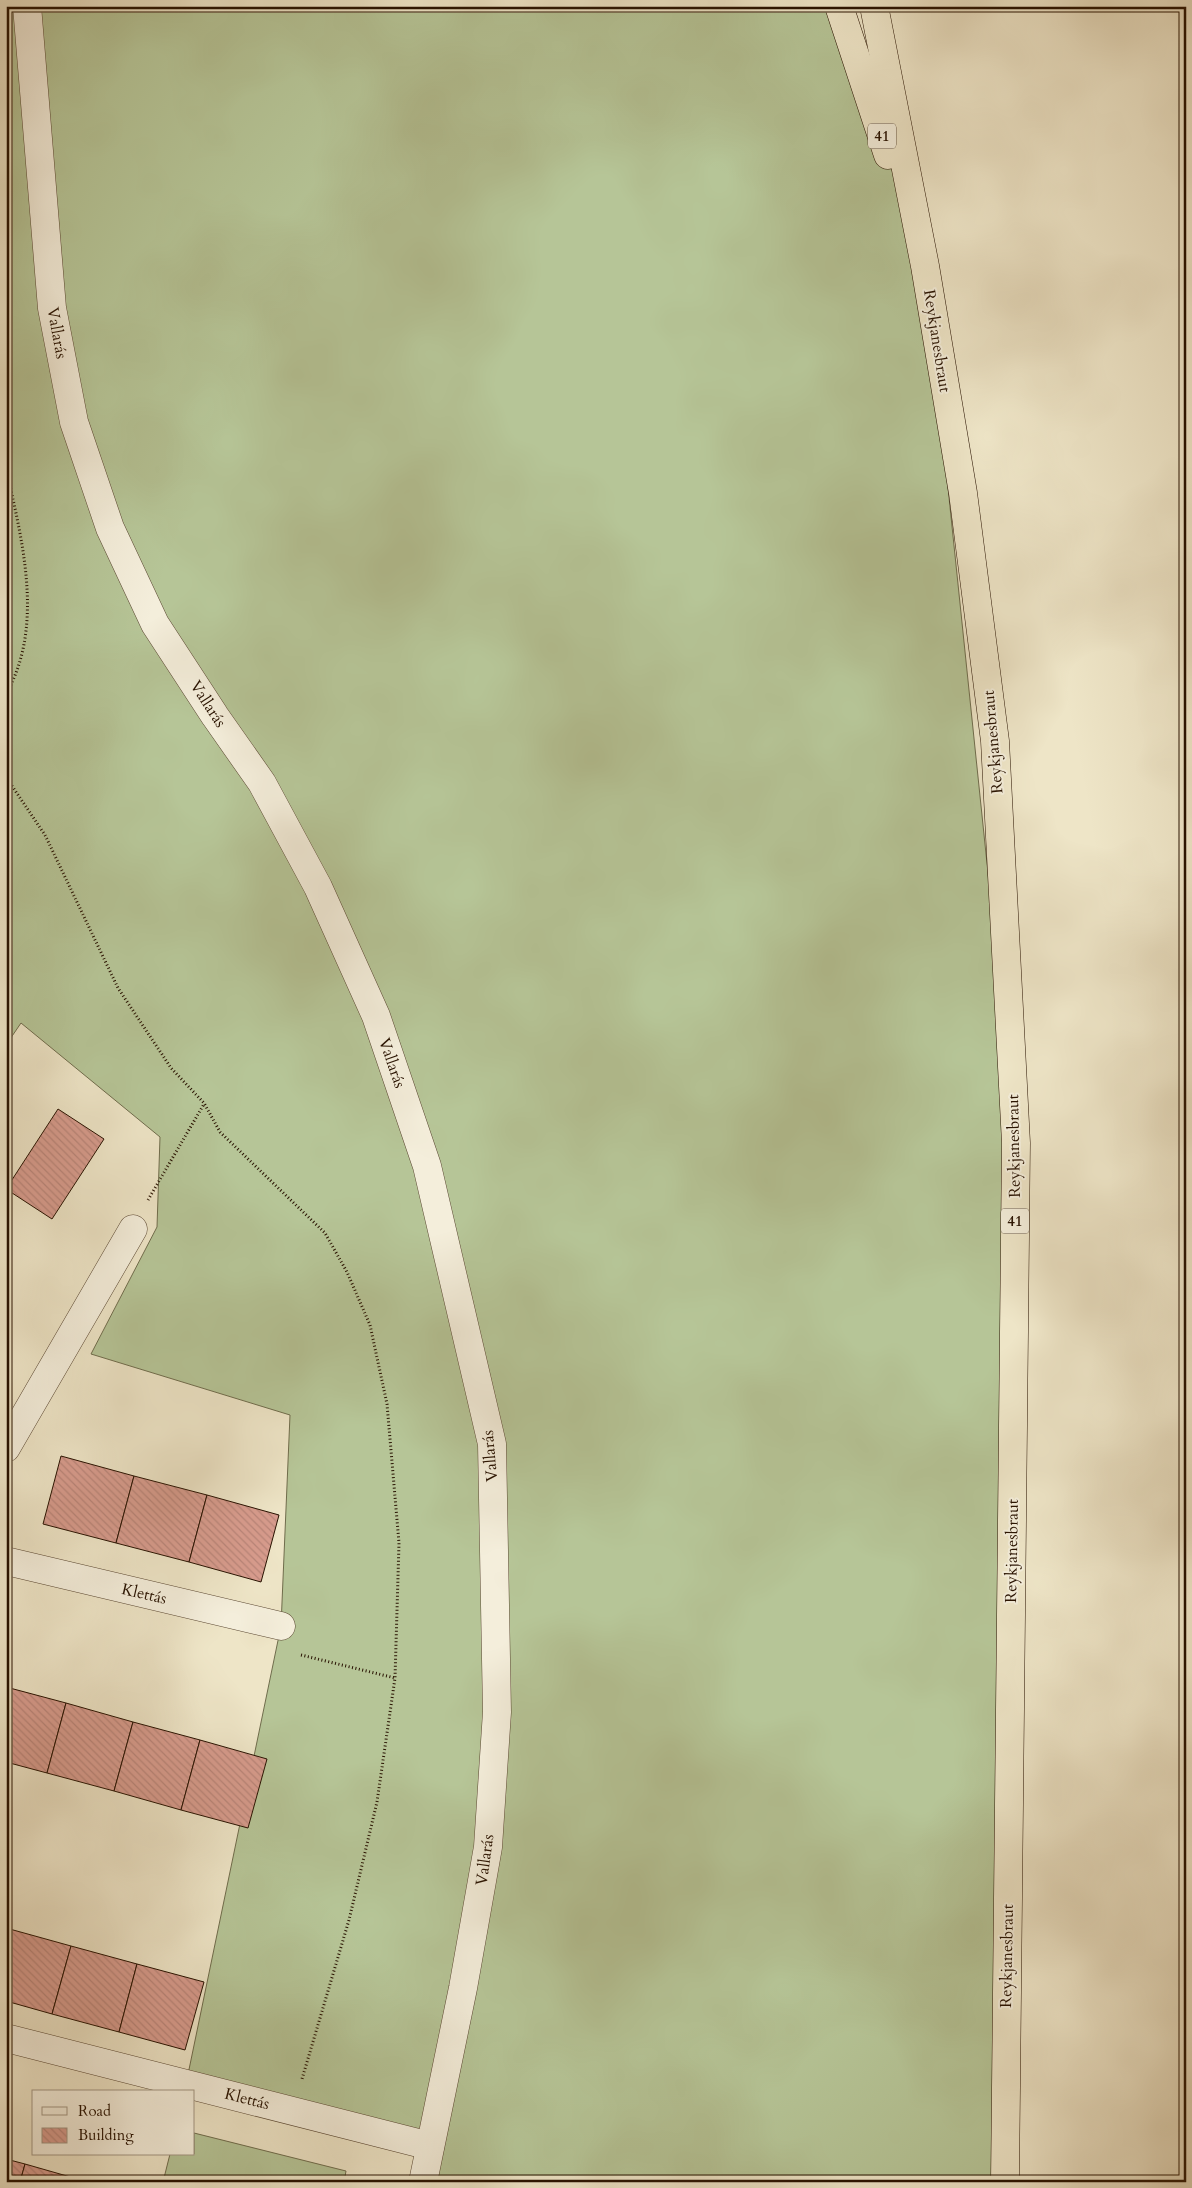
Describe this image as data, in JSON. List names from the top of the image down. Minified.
{"streets":{"highway":["41","Reykjanesbraut"],"street":["Vallarás","Klettás"]},"crossings":[["Vallarás","Klettás"]],"legend":["Road","Building"]}
